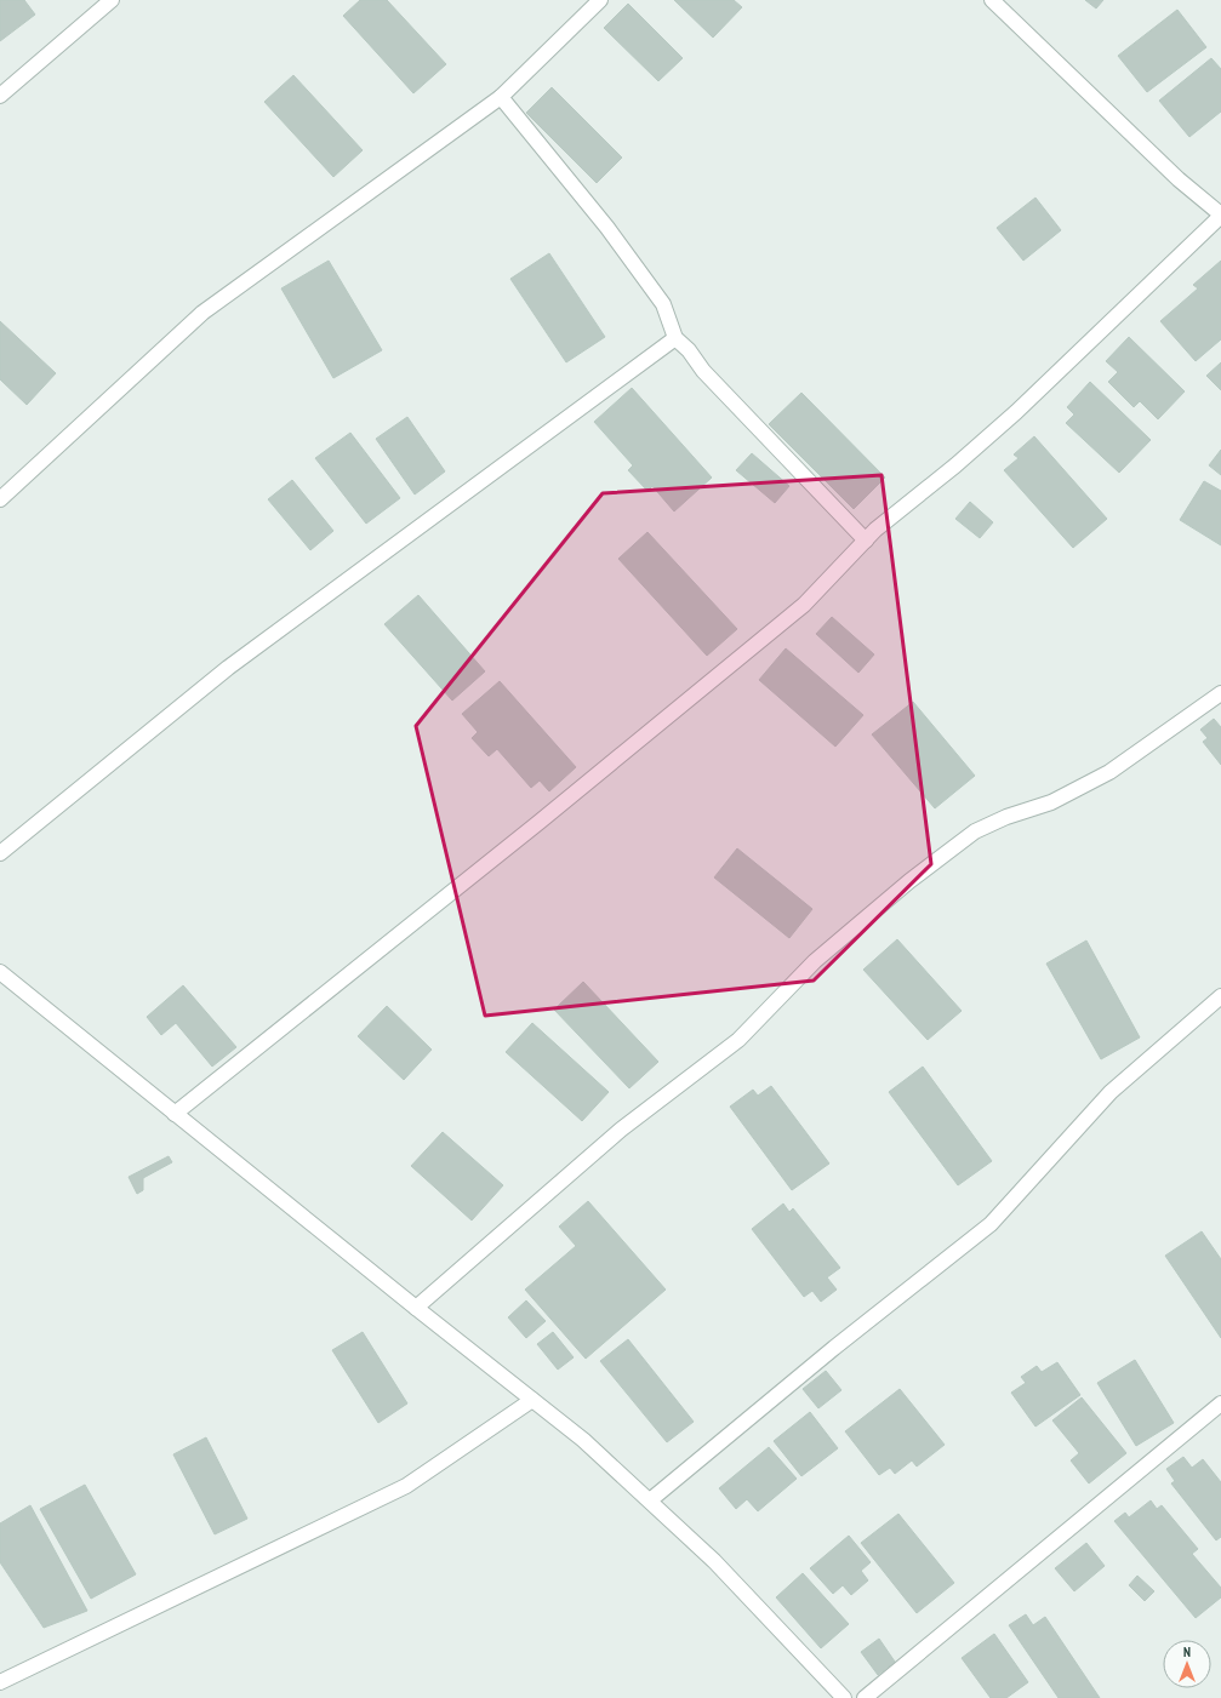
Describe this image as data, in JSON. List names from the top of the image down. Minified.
{"north":"top"}
